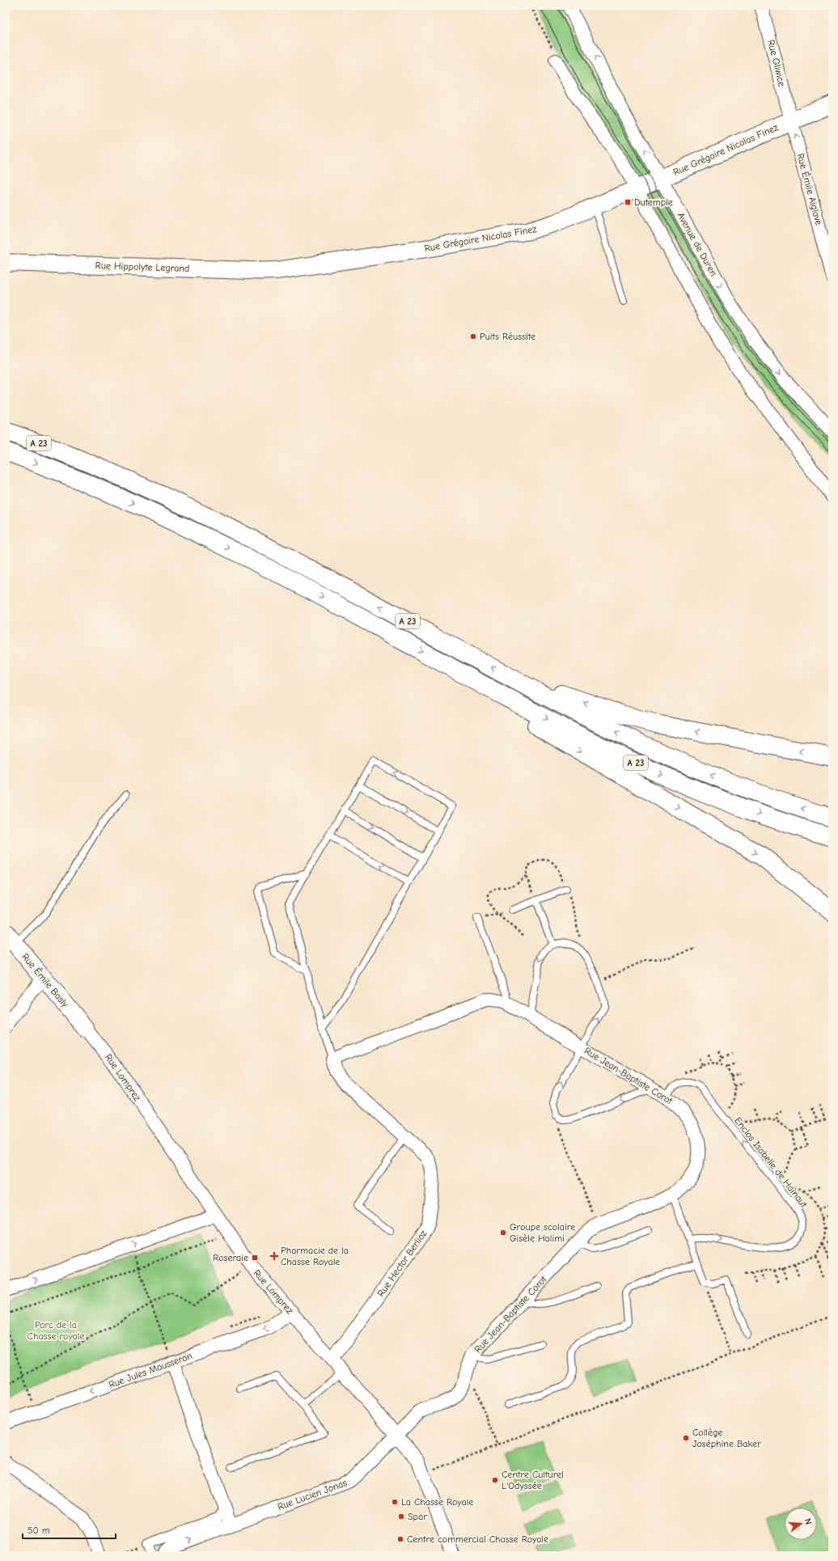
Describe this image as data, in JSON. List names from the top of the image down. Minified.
{"streets":{"main road":["Rue Grégoire Nicolas Finez","A 23"],"street":["Rue Gliwice","Rue Émile Alglave","Avenue de Duren","Rue Hippolyte Legrand","Rue Émile Basly","Rue Jean-Baptiste Corot","Rue Lomprez","Rue Hector Berlioz","Rue Jules Mousseron","Rue Lucien Jonas"],"lane":["Enclos Isabelle de Hainaut"]},"crossings":[["Rue Gliwice","Rue Grégoire Nicolas Finez"],["Rue Gliwice","Rue Émile Alglave"],["Rue Grégoire Nicolas Finez","Rue Émile Alglave"],["Rue Grégoire Nicolas Finez","Avenue de Duren"],["Rue Grégoire Nicolas Finez","Rue Hippolyte Legrand"],["Rue Émile Basly","Rue Lomprez"],["Rue Jean-Baptiste Corot","Rue Lomprez"],["Rue Jean-Baptiste Corot","Enclos Isabelle de Hainaut"],["Rue Jean-Baptiste Corot","Rue Hector Berlioz"],["Rue Jean-Baptiste Corot","Rue Lucien Jonas"],["Rue Lomprez","Rue Hector Berlioz"],["Rue Lomprez","Rue Jules Mousseron"],["Rue Lomprez","Rue Lucien Jonas"]],"one_way":["Rue Émile Alglave","Rue Jules Mousseron"],"parks":["Parc de la Chasse royale"],"places":{"transit":["Dutemple","Roseraie"],"other":["Puits Réussite","Groupe scolaire Gisèle Halimi","Collège Joséphine Baker","Centre Culturel L'Odyssée","La Chasse Royale","Spar","Centre commercial Chasse Royale"],"health":["Pharmacie de la Chasse Royale"]},"scale_bar":"50 m","north":"right"}
